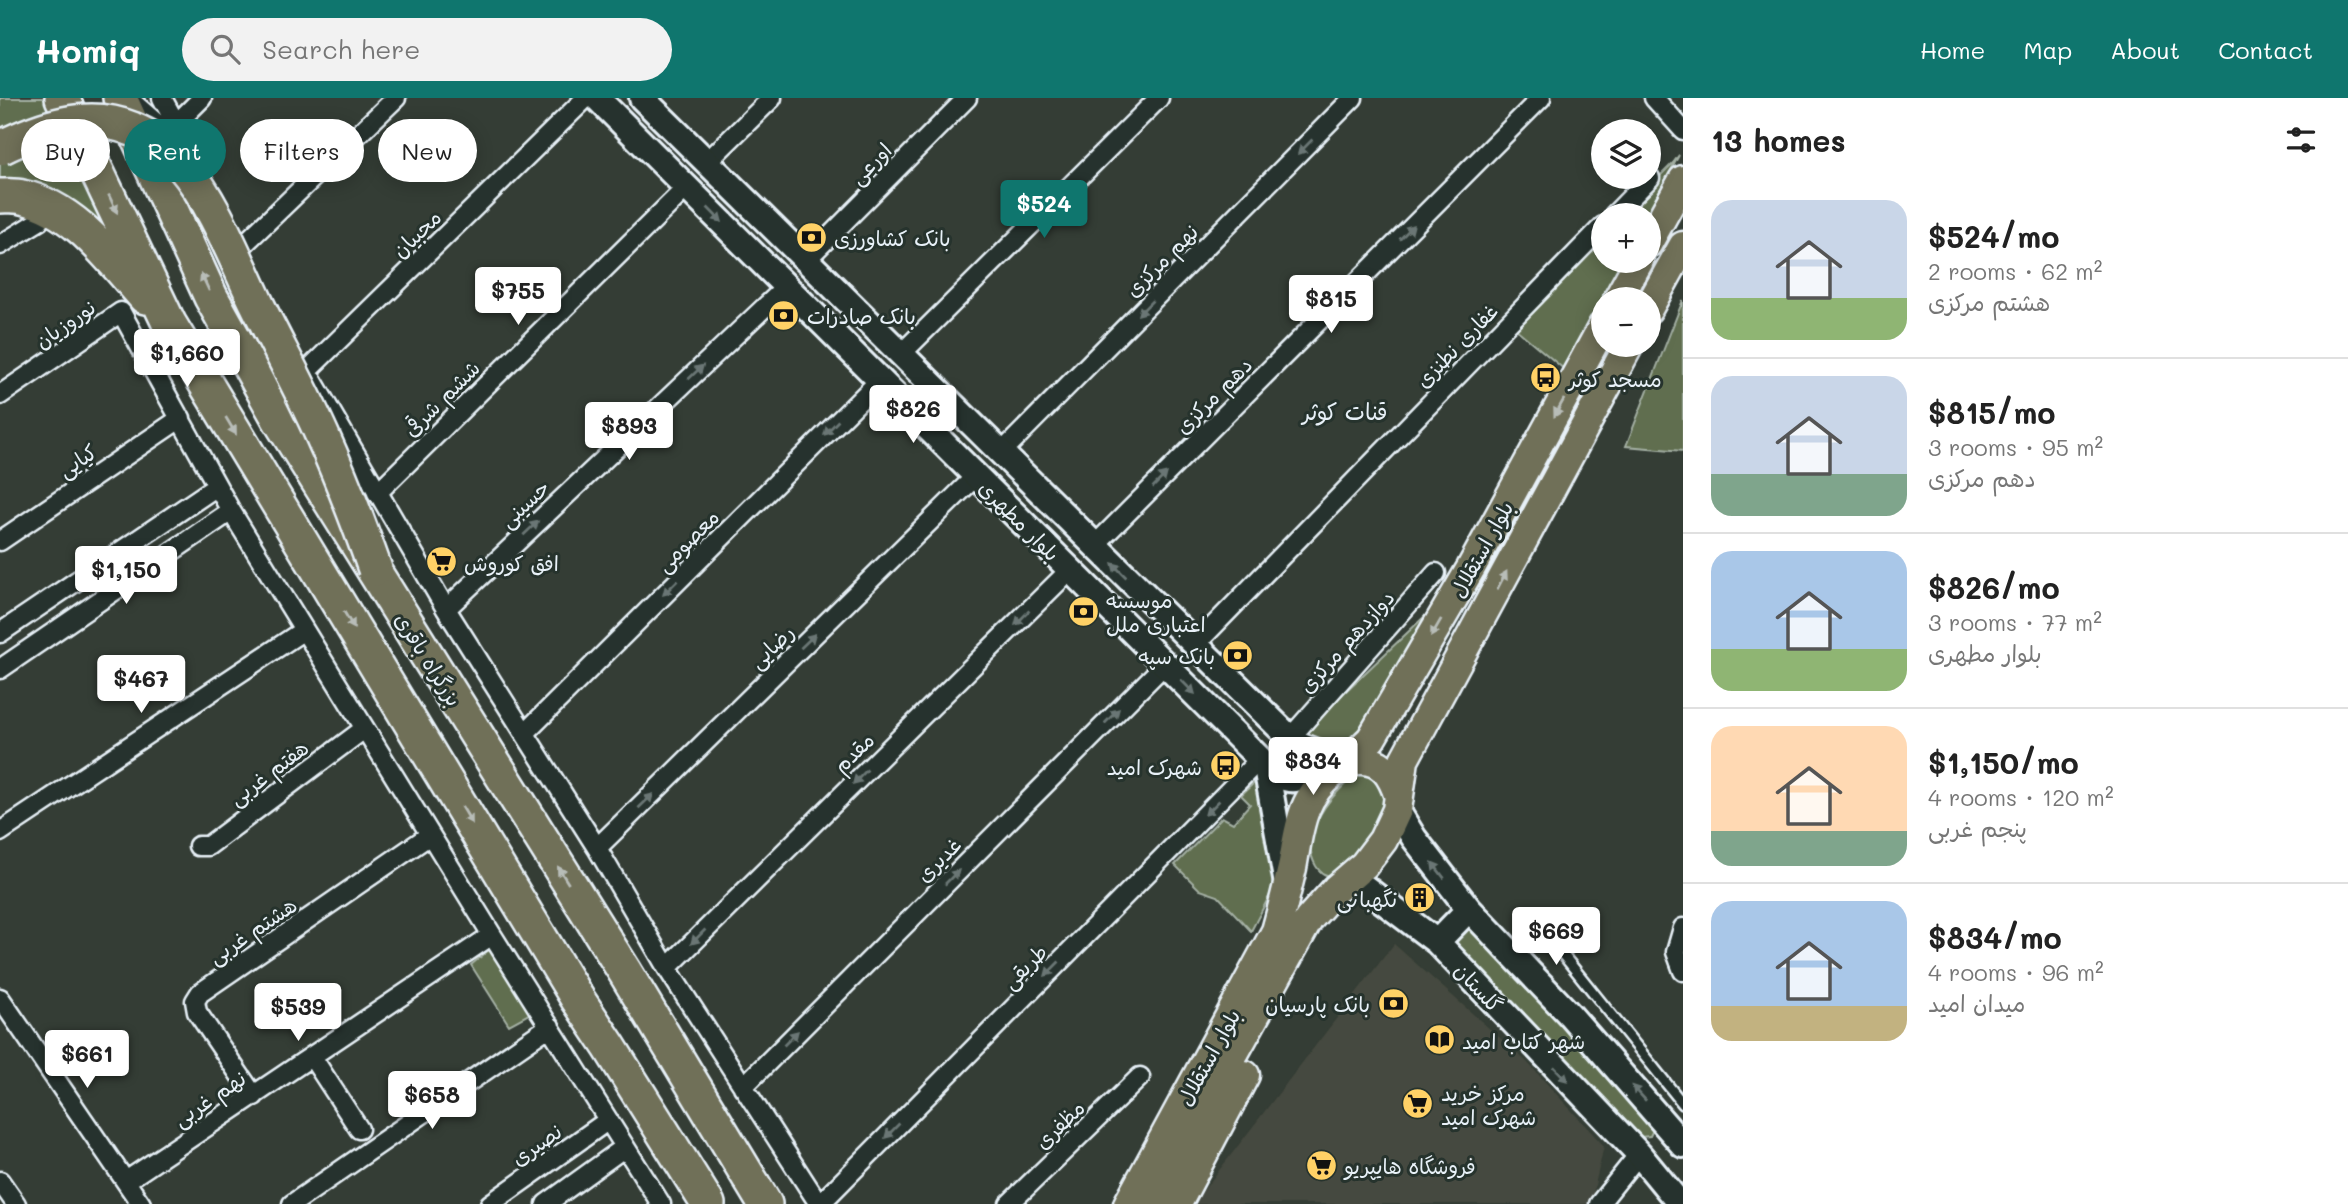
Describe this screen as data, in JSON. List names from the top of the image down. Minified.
{"streets":{"highway":["بزرگراه باقری"],"main road":["بلوار مطهری","بلوار استقلال","گلستان"],"street":["اورعی","محبیان","نهم مرکزی","نوروزیان","غفاری نطنزی","دهم مرکزی","ششم شرقی","کیایی","حسینی","معصومی","دوازدهم مرکزی","رضایی","مقدم","هفتم غربی","غدیری","هشتم غربی","طریقی","نهم غربی","مظفری","نصیری"]},"crossings":[["اورعی","بلوار مطهری"],["نهم مرکزی","بلوار مطهری"],["نوروزیان","کیایی"],["غفاری نطنزی","بلوار مطهری"],["دهم مرکزی","بلوار مطهری"],["ششم شرقی","بلوار مطهری"],["حسینی","بلوار مطهری"],["بلوار مطهری","معصومی"],["بلوار مطهری","دوازدهم مرکزی"],["بلوار مطهری","رضایی"],["بلوار مطهری","مقدم"],["بلوار مطهری","غدیری"],["بلوار مطهری","طریقی"],["بلوار استقلال","گلستان"],["هشتم غربی","نهم غربی"]],"one_way":["دهم مرکزی","حسینی","معصومی","رضایی","مقدم","غدیری","طریقی"],"districts":["قنات کوثر"],"places":{"bank":["بانک کشاورزی","بانک صادرات","موسسه اعتباری ملل","بانک سپه","بانک پارسیان"],"bus stop":["مسجد کوثر","شهرک امید"],"supermarket":["افق کوروش","مرکز خرید شهرک امید","فروشگاه هایپریو"],"building":["نگهبانی"],"library":["شهر کتاب امید"]},"page":{"header":"Homiq","search":"Search here","nav":["Home","Map","About","Contact"],"heading":"13 homes","map_buttons":["+","−"],"chip":["Buy","Rent","Filters","New"],"price":["$524","$755","$815","$1,660","$826","$893","$1,150","$467","$834","$669","$539","$661","$658"],"list":[{"name":"$524/mo","note":"2 rooms · 62 m² · هشتم مرکزی"},{"name":"$815/mo","note":"3 rooms · 95 m² · دهم مرکزی"},{"name":"$826/mo","note":"3 rooms · 77 m² · بلوار مطهری"},{"name":"$1,150/mo","note":"4 rooms · 120 m² · پنجم غربی"},{"name":"$834/mo","note":"4 rooms · 96 m² · میدان امید"}]}}
